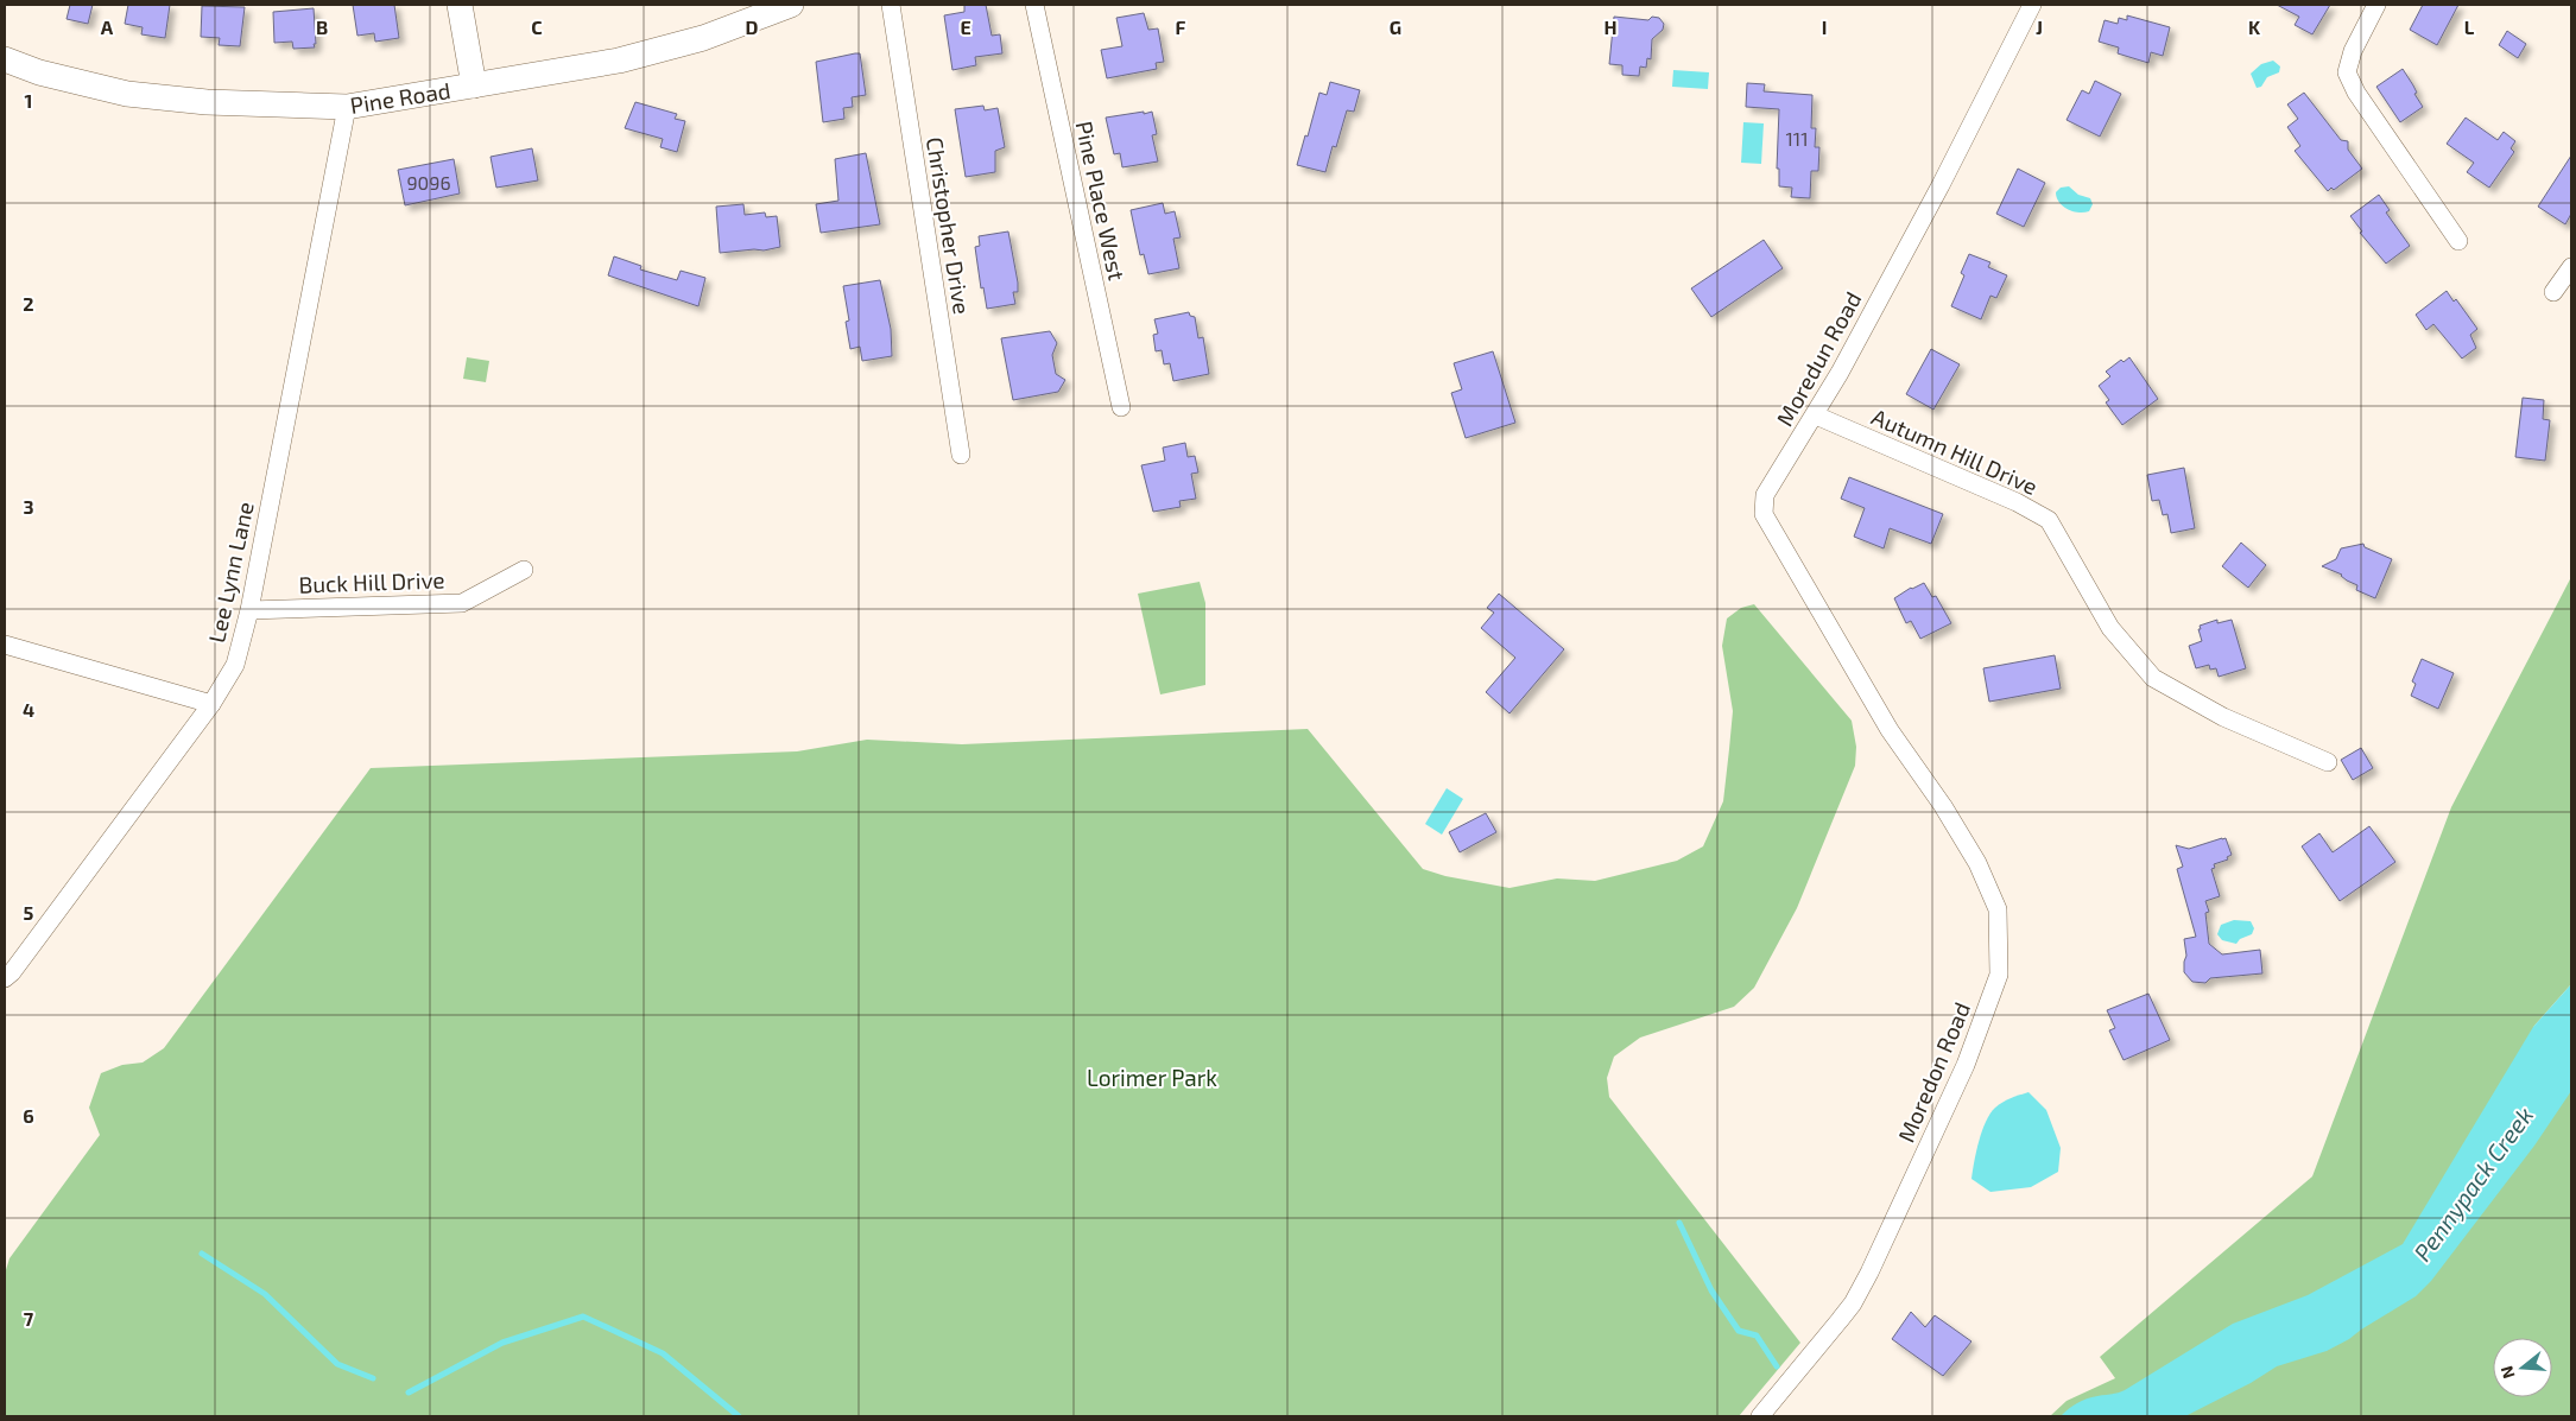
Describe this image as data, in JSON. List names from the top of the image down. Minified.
{"streets":{"street":["Pine Road","Pine Place West","Christopher Drive","Moredun Road","Autumn Hill Drive","Lee Lynn Lane","Buck Hill Drive","Moredon Road"]},"crossings":[["Pine Road","Lee Lynn Lane"],["Moredun Road","Autumn Hill Drive"],["Moredun Road","Moredon Road"],["Lee Lynn Lane","Buck Hill Drive"]],"water":["Pennypack Creek"],"parks":["Lorimer Park"],"house_numbers":["111","9096"],"north":"left","grid":{"columns":["A","B","C","D","E","F","G","H","I","J","K","L"],"rows":["1","2","3","4","5","6","7"]}}
